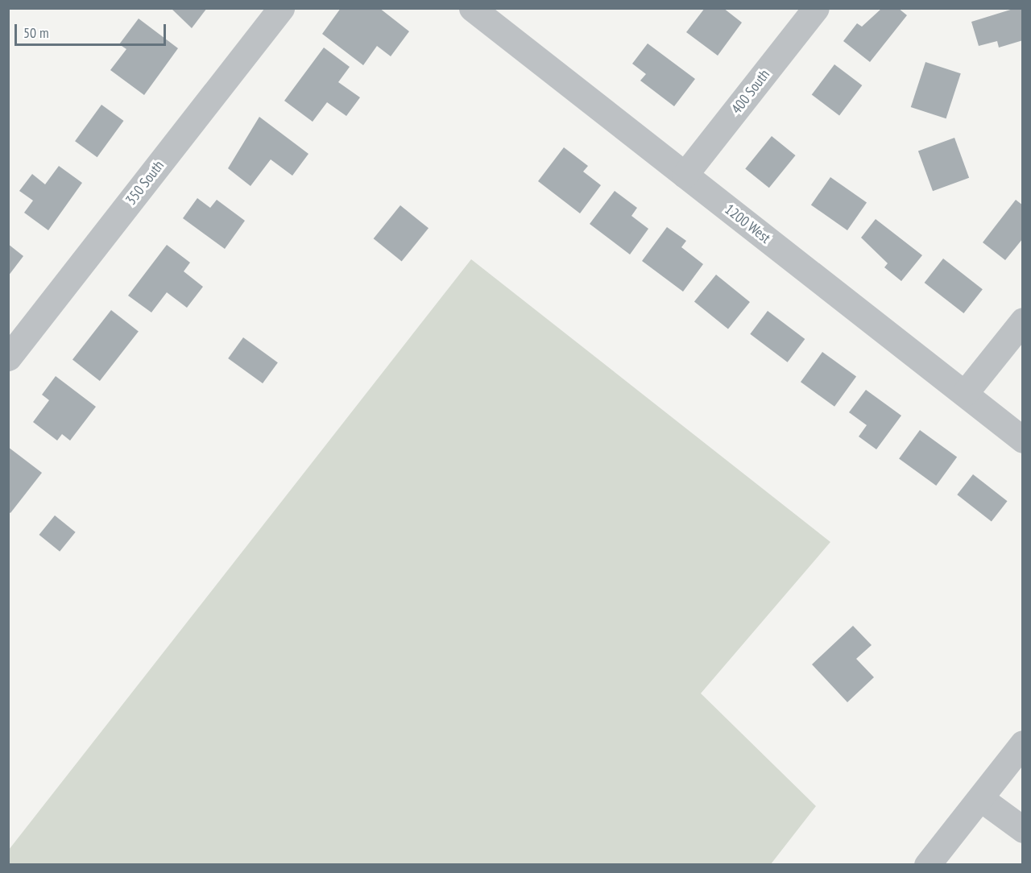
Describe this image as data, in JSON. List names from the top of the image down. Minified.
{"streets":{"street":["400 South","350 South","1200 West"]},"crossings":[["400 South","1200 West"]],"scale_bar":"50 m"}
